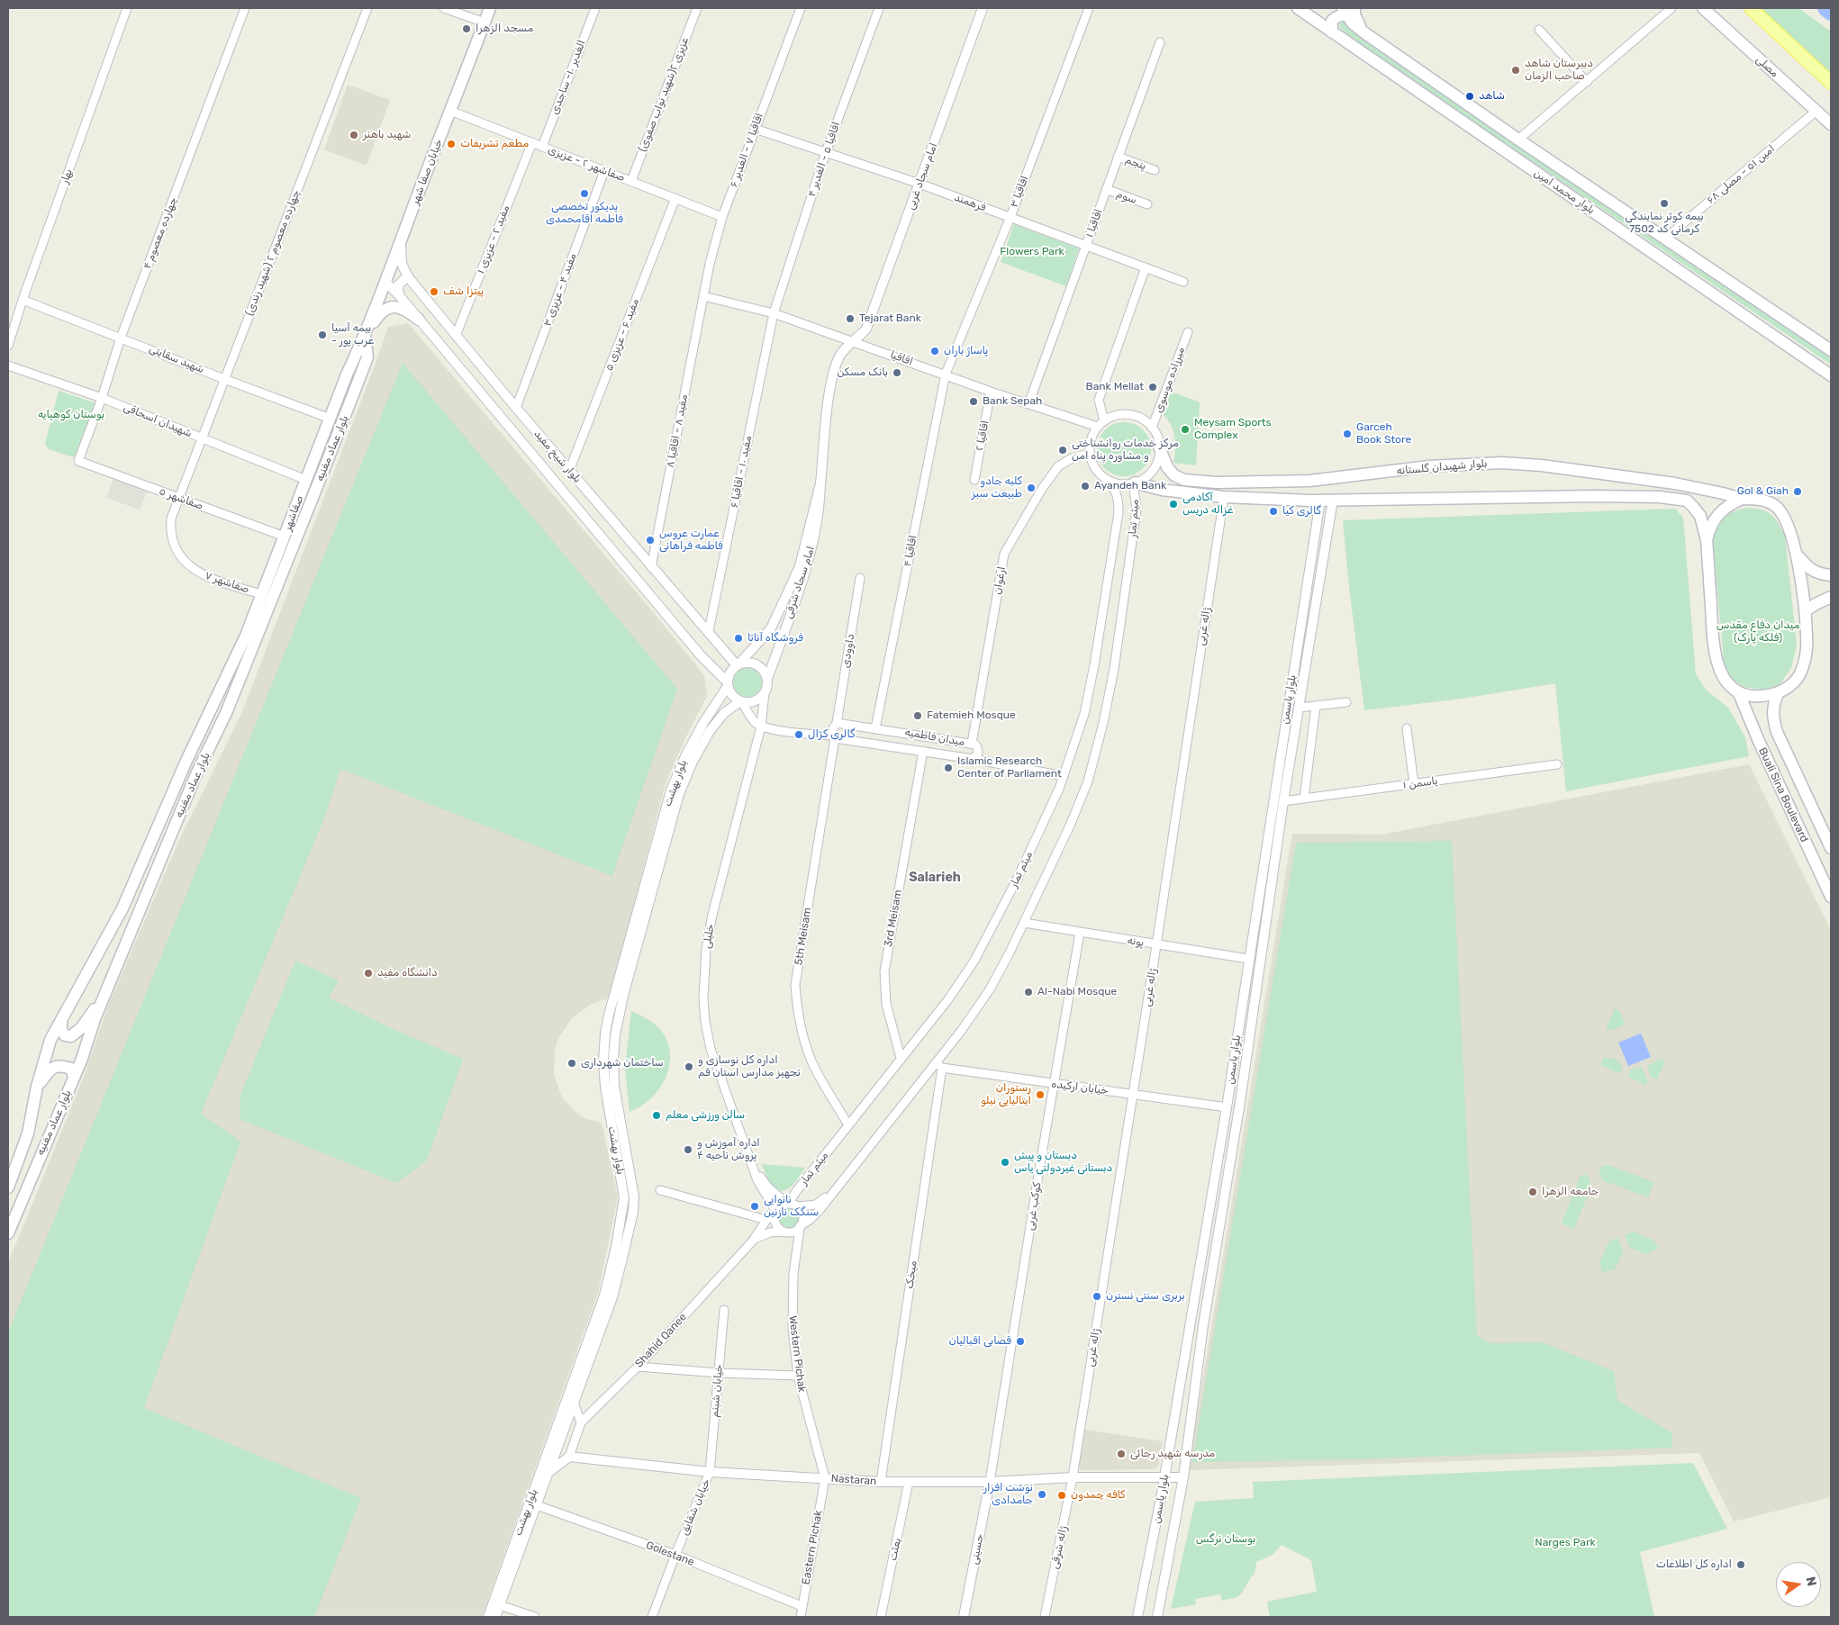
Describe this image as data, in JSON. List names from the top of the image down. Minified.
{"streets":{"main road":["مصلی","خیابان صفا شهر","بلوار محمد امین","بلوار عماد مغنیه","بلوار شهیدان گلستانه","صفاشهر","Buali Sina Boulevard"],"street":["الغدیر ۱۰- ساجدی","عزیزی ۲(شهید نواب صفوی)","اقاقیا ۷ - الغدیر ۶","اقاقیا ۵ - الغدیر ۴","پنجم","صفاشهر ۲ - عزیزی","امین ۵۱ - مصلی ۶۸","بهار","امام سجاد غربی","اقاقیا ۳","سوم","فرهمند","اقاقیا ۱","چهارده معصوم ۴","مفید ۲ - عزیزی ۱","چهارده معصوم ۲ (شهید زندی)","مفید ۴ - عزیزی ۳","مفید ۶ - عزیزی ۵","اقاقیا","شهید سقایتی","میرزاده موسوی","شهیدان اسحاقی","مفید ۸ - اقاقیا ۸","اقاقیا ۲","بلوار شیخ مفید","مفید ۱۰ - اقاقیا ۶","صفاشهر ۵","میثم تمار","اقاقیا ۴","ارغوان","صفاشهر ۷","امام سجاد شرقی","ژاله غربی","داوودی","بلوار یاسمن","میدان فاطمیه","بلوار بهشت","یاسمن ۱","3rd Meisam","خلیلی","5th Meisam","پونه","خیابان ارکیده","کوکب غربی","میخک","Shahid Qanee","Western Pichak","خیابان شبنم","Nastaran","خیابان شقایق","Eastern Pichak","ژاله شرقی","بعثت","حسینی","Golestane"]},"crossings":[["مصلی","امین ۵۱ - مصلی ۶۸"],["الغدیر ۱۰- ساجدی","صفاشهر ۲ - عزیزی"],["عزیزی ۲(شهید نواب صفوی)","صفاشهر ۲ - عزیزی"],["اقاقیا ۷ - الغدیر ۶","صفاشهر ۲ - عزیزی"],["اقاقیا ۷ - الغدیر ۶","فرهمند"],["اقاقیا ۷ - الغدیر ۶","اقاقیا"],["اقاقیا ۷ - الغدیر ۶","مفید ۸ - اقاقیا ۸"],["اقاقیا ۵ - الغدیر ۴","فرهمند"],["اقاقیا ۵ - الغدیر ۴","اقاقیا"],["اقاقیا ۵ - الغدیر ۴","مفید ۱۰ - اقاقیا ۶"],["پنجم","اقاقیا ۱"],["صفاشهر ۲ - عزیزی","خیابان صفا شهر"],["صفاشهر ۲ - عزیزی","مفید ۲ - عزیزی ۱"],["صفاشهر ۲ - عزیزی","مفید ۴ - عزیزی ۳"],["صفاشهر ۲ - عزیزی","مفید ۶ - عزیزی ۵"],["خیابان صفا شهر","بلوار عماد مغنیه"],["خیابان صفا شهر","بلوار شیخ مفید"],["خیابان صفا شهر","صفاشهر"],["امین ۵۱ - مصلی ۶۸","بلوار محمد امین"],["بهار","شهید سقایتی"],["امام سجاد غربی","فرهمند"],["امام سجاد غربی","اقاقیا"],["امام سجاد غربی","امام سجاد شرقی"],["اقاقیا ۳","فرهمند"],["اقاقیا ۳","اقاقیا"],["اقاقیا ۳","اقاقیا ۴"],["سوم","اقاقیا ۱"],["فرهمند","اقاقیا ۱"],["اقاقیا ۱","اقاقیا"],["چهارده معصوم ۴","شهید سقایتی"],["چهارده معصوم ۴","شهیدان اسحاقی"],["چهارده معصوم ۴","صفاشهر ۵"],["مفید ۲ - عزیزی ۱","بلوار شیخ مفید"],["چهارده معصوم ۲ (شهید زندی)","شهید سقایتی"],["چهارده معصوم ۲ (شهید زندی)","شهیدان اسحاقی"],["چهارده معصوم ۲ (شهید زندی)","صفاشهر ۵"],["چهارده معصوم ۲ (شهید زندی)","صفاشهر ۷"],["مفید ۴ - عزیزی ۳","بلوار شیخ مفید"],["مفید ۶ - عزیزی ۵","بلوار شیخ مفید"],["اقاقیا","میرزاده موسوی"],["اقاقیا","مفید ۸ - اقاقیا ۸"],["اقاقیا","اقاقیا ۲"],["اقاقیا","بلوار شهیدان گلستانه"],["اقاقیا","مفید ۱۰ - اقاقیا ۶"],["اقاقیا","میثم تمار"],["اقاقیا","اقاقیا ۴"],["اقاقیا","ارغوان"],["اقاقیا","امام سجاد شرقی"],["شهید سقایتی","صفاشهر"],["میرزاده موسوی","بلوار شهیدان گلستانه"],["میرزاده موسوی","میثم تمار"],["میرزاده موسوی","ارغوان"],["شهیدان اسحاقی","صفاشهر"],["مفید ۸ - اقاقیا ۸","بلوار شیخ مفید"],["بلوار عماد مغنیه","صفاشهر"],["بلوار شیخ مفید","مفید ۱۰ - اقاقیا ۶"],["بلوار شیخ مفید","امام سجاد شرقی"],["بلوار شیخ مفید","بلوار بهشت"],["بلوار شیخ مفید","خلیلی"],["بلوار شهیدان گلستانه","میثم تمار"],["بلوار شهیدان گلستانه","ارغوان"],["بلوار شهیدان گلستانه","Buali Sina Boulevard"],["صفاشهر ۵","صفاشهر"],["صفاشهر ۵","صفاشهر ۷"],["صفاشهر","صفاشهر ۷"],["میثم تمار","ارغوان"],["میثم تمار","3rd Meisam"],["میثم تمار","5th Meisam"],["میثم تمار","پونه"],["میثم تمار","خیابان ارکیده"],["میثم تمار","میخک"],["میثم تمار","Western Pichak"],["اقاقیا ۴","میدان فاطمیه"],["ارغوان","میدان فاطمیه"],["امام سجاد شرقی","بلوار بهشت"],["امام سجاد شرقی","خلیلی"],["ژاله غربی","پونه"],["ژاله غربی","خیابان ارکیده"],["ژاله غربی","Nastaran"],["ژاله غربی","ژاله شرقی"],["داوودی","میدان فاطمیه"],["بلوار یاسمن","یاسمن ۱"],["بلوار یاسمن","پونه"],["بلوار یاسمن","خیابان ارکیده"],["بلوار یاسمن","Nastaran"],["میدان فاطمیه","3rd Meisam"],["میدان فاطمیه","خلیلی"],["میدان فاطمیه","5th Meisam"],["بلوار بهشت","خلیلی"],["بلوار بهشت","Golestane"],["پونه","کوکب غربی"],["خیابان ارکیده","کوکب غربی"],["خیابان ارکیده","میخک"],["کوکب غربی","Nastaran"],["کوکب غربی","حسینی"],["میخک","Nastaran"],["Western Pichak","Nastaran"],["Western Pichak","Eastern Pichak"],["خیابان شبنم","Nastaran"],["خیابان شبنم","خیابان شقایق"],["Nastaran","خیابان شقایق"],["Nastaran","Eastern Pichak"],["Nastaran","ژاله شرقی"],["Nastaran","بعثت"],["Nastaran","حسینی"],["خیابان شقایق","Golestane"],["Eastern Pichak","Golestane"]],"districts":["Salarieh"],"parks":["Flowers Park","بوستان کوهپایه","میدان دفاع مقدس (فلکه پارک)","بوستان نرگس","Narges Park"],"places":["مسجد الزهرا","دبیرستان شاهد صاحب الزمان","شاهد","شهید باهنر","مطعم تشريفات","پدیکور تخصصی فاطمه اقامحمدی","بیمه کوثر نمایندگی کرمانی کد 7502","پیتزا شف","Tejarat Bank","بیمه آسیا - عرب پور","پاساژ باران","بانک مسکن","Bank Mellat","Bank Sepah","Meysam Sports Complex","Garceh Book Store","مرکز خدمات روانشناختی و مشاوره پناه امن","Ayandeh Bank","کلبه جادو طبیعت سبز","Gol & Giah","آکادمی غزاله دریس","گالری کیا","عمارت عروس فاطمه فراهانی","فروشگاه آناتا","Fatemieh Mosque","گالری کژال","Islamic Research Center of Parliament","دانشگاه مفید","Al-Nabi Mosque","ساختمان شهرداری","اداره کل نوسازی و تجهیز مدارس استان قم","رستوران ایتالیایی نیلو","سالن ورزشی معلم","اداره آموزش و پروش ناحیه ۴","دبستان و پیش دبستانی غیردولتی یاس","جامعه الزهرا","نانوایی سنگک نازنین","بربری سنتی نسترن","قصابی اقبالیان","مدرسه شهید رجائی","نوشت افزار جامدادی","کافه چمدون","اداره کل اطلاعات"],"north":"right"}
